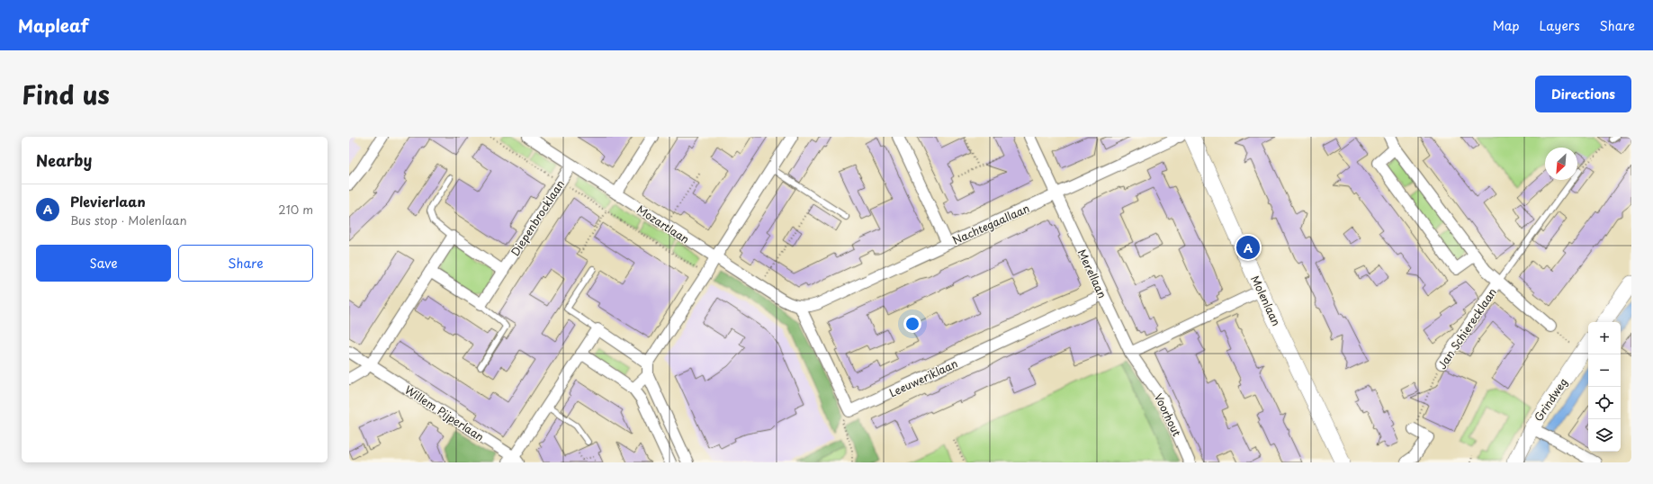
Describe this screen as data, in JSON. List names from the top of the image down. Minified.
{"streets":{"main road":["Molenlaan","Grindweg"],"street":["Diepenbrocklaan","Mozartlaan","Nachtegaallaan","Merellaan","Jan Schierecklaan","Leeuweriklaan","Willem Pijperlaan","Voorhout"]},"crossings":[["Diepenbrocklaan","Mozartlaan"],["Mozartlaan","Nachtegaallaan"],["Nachtegaallaan","Merellaan"],["Merellaan","Leeuweriklaan"],["Merellaan","Voorhout"]],"north":"bottom left","page":{"header":"Mapleaf","nav":["Map","Layers","Share"],"title":"Find us","buttons":["Directions",["Save","Share"]],"heading":"Nearby","list":[{"mark":"A","name":"Plevierlaan","note":"Bus stop · Molenlaan","value":"210 m"}],"pins":"A","map_buttons":["+","−"]}}
